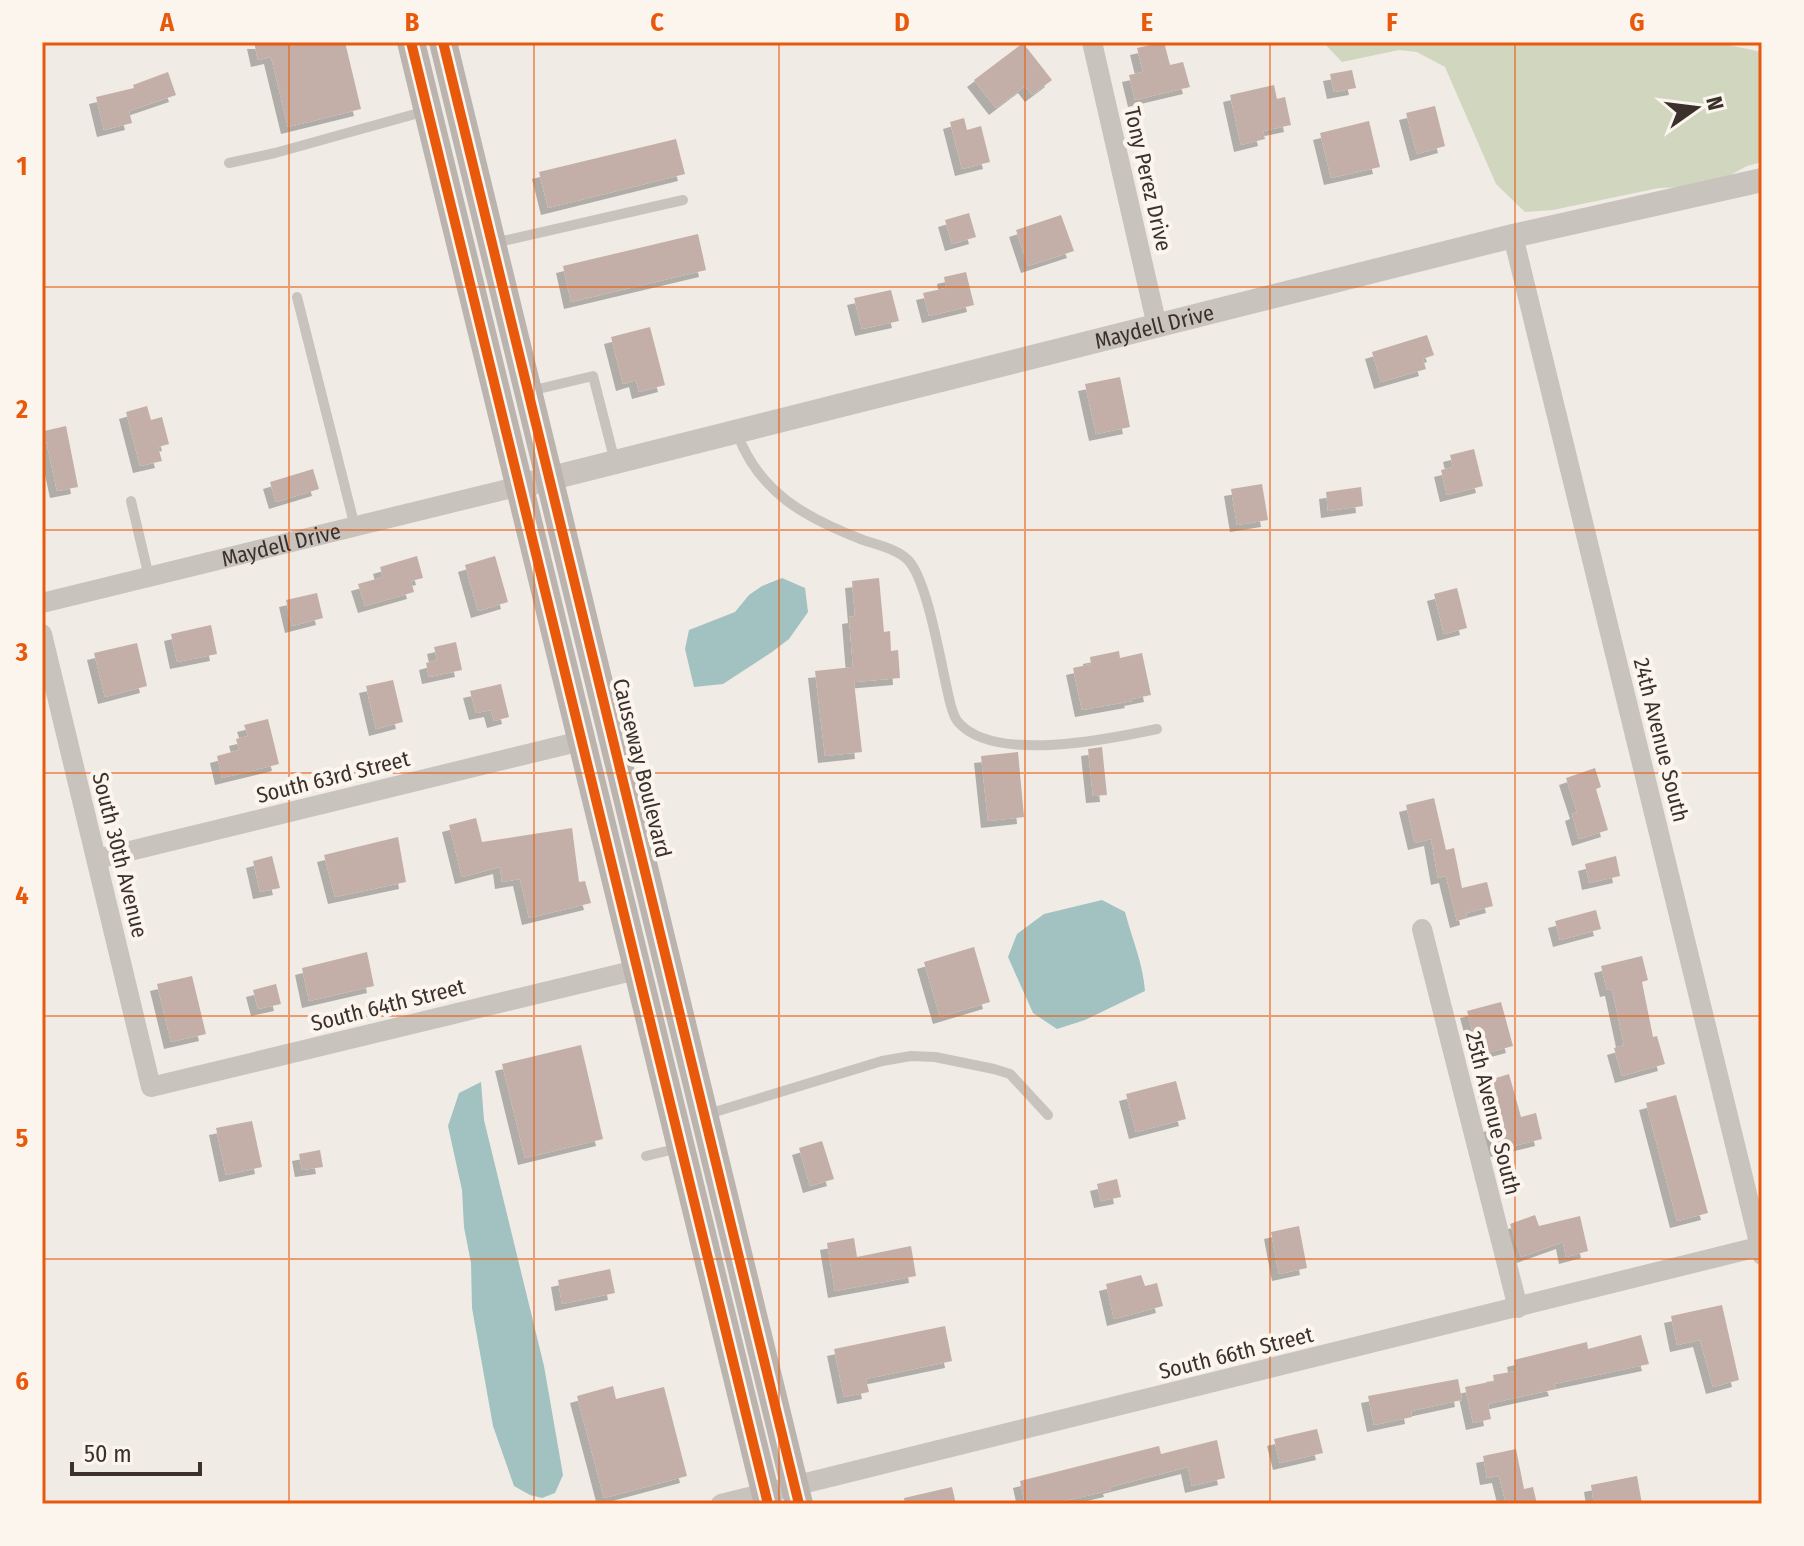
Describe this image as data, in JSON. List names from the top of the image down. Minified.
{"streets":{"main road":["Causeway Boulevard"],"street":["Tony Perez Drive","Maydell Drive","24th Avenue South","South 63rd Street","South 30th Avenue","South 64th Street","25th Avenue South","South 66th Street"]},"crossings":[["Tony Perez Drive","Maydell Drive"],["Maydell Drive","24th Avenue South"],["Maydell Drive","Causeway Boulevard"],["24th Avenue South","South 66th Street"],["Causeway Boulevard","South 66th Street"],["South 63rd Street","South 30th Avenue"],["South 30th Avenue","South 64th Street"],["25th Avenue South","South 66th Street"]],"scale_bar":"50 m","north":"right","grid":{"columns":["A","B","C","D","E","F","G"],"rows":["1","2","3","4","5","6"]}}
